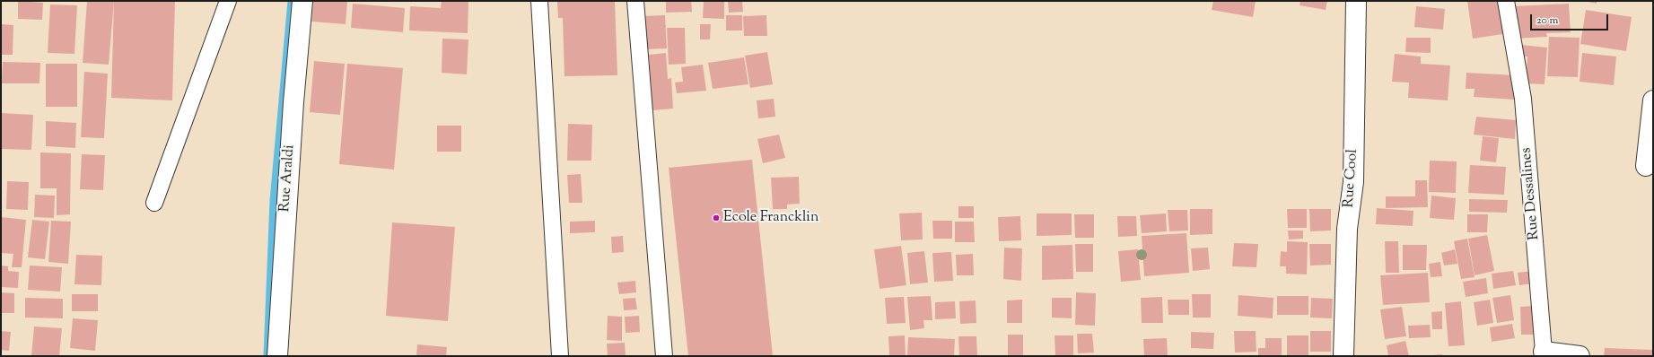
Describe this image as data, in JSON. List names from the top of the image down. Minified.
{"streets":{"street":["Rue Araldi","Rue Cool","Rue Dessalines"]},"places":["Ecole Francklin"],"scale_bar":"20 m"}
